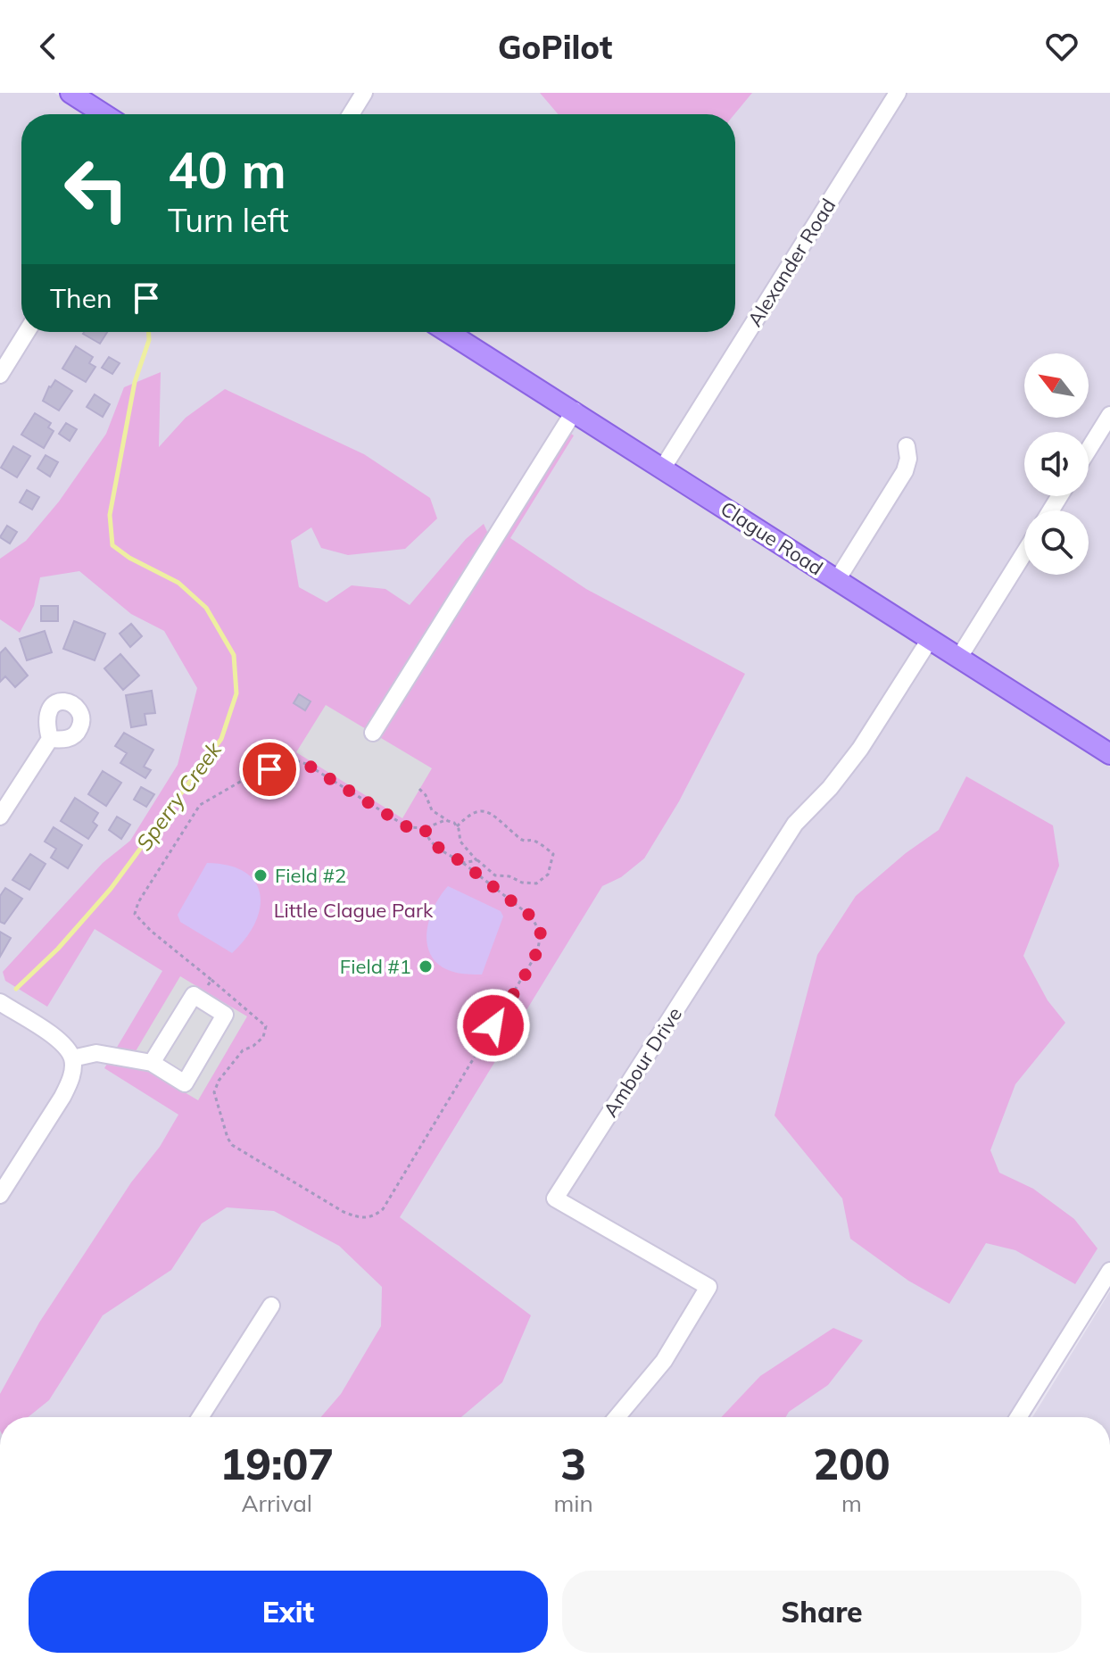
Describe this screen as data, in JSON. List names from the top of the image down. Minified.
{"streets":{"main road":["Clague Road"],"street":["Alexander Road","Ambour Drive"]},"crossings":[["Alexander Road","Clague Road"],["Clague Road","Ambour Drive"]],"water":["Sperry Creek"],"parks":["Little Clague Park"],"places":["Field #2","Field #1"],"north":"top left","page":{"header":"GoPilot","turn":["40 m","Turn left"],"then":"Then","eta":["19:07","Arrival","3","min","200","m"],"buttons":["Exit","Share"]}}
